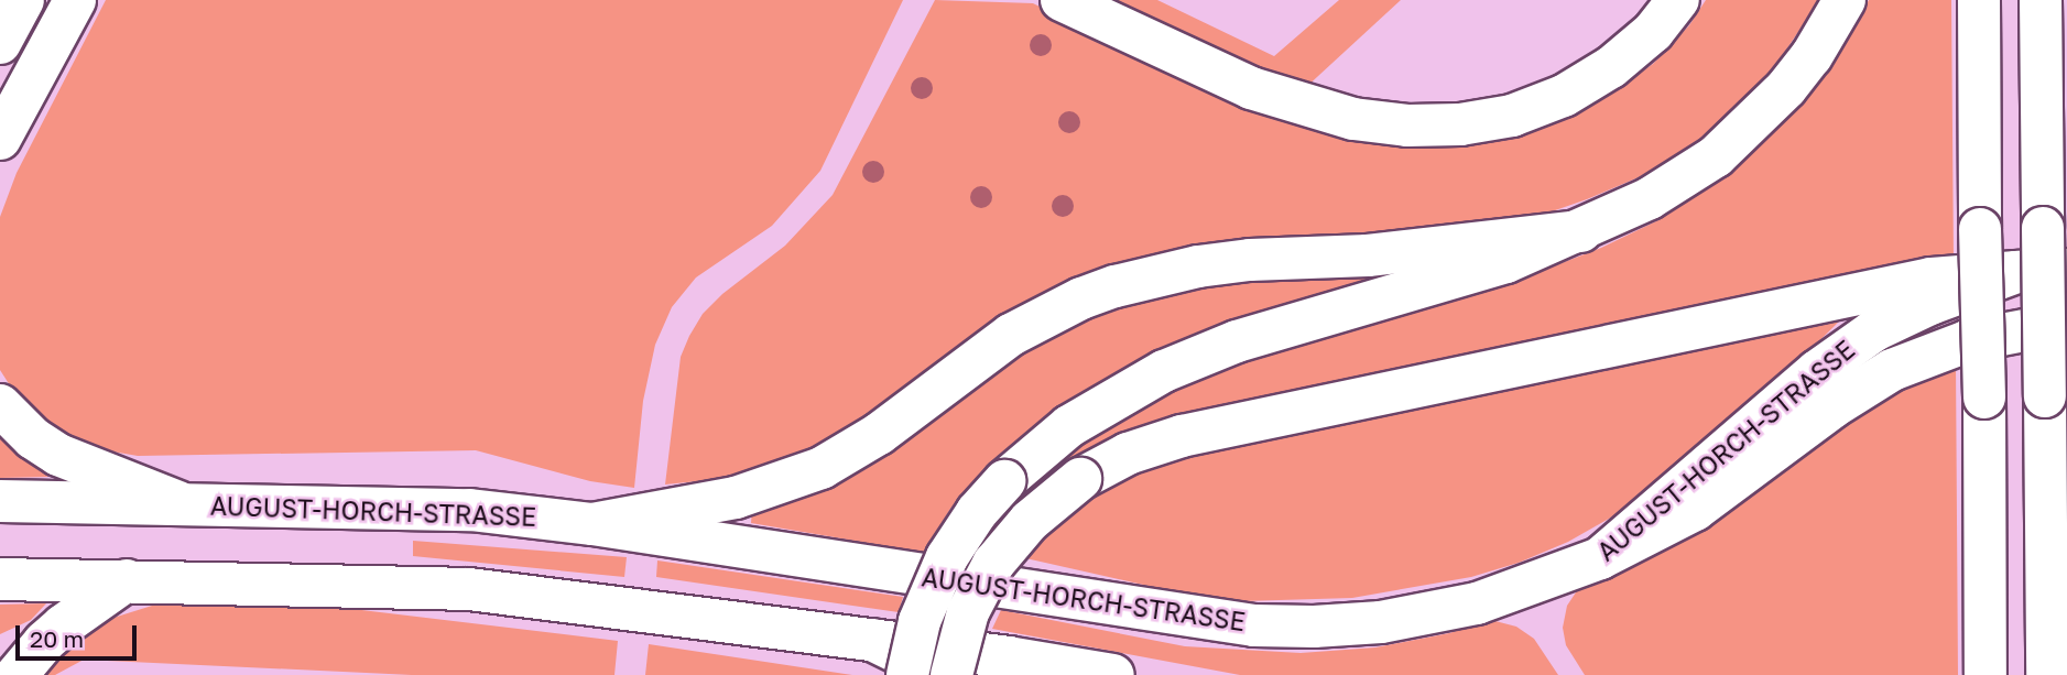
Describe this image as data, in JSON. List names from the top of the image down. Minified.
{"streets":{"main road":["AUGUST-HORCH-STRASSE"]},"scale_bar":"20 m"}
